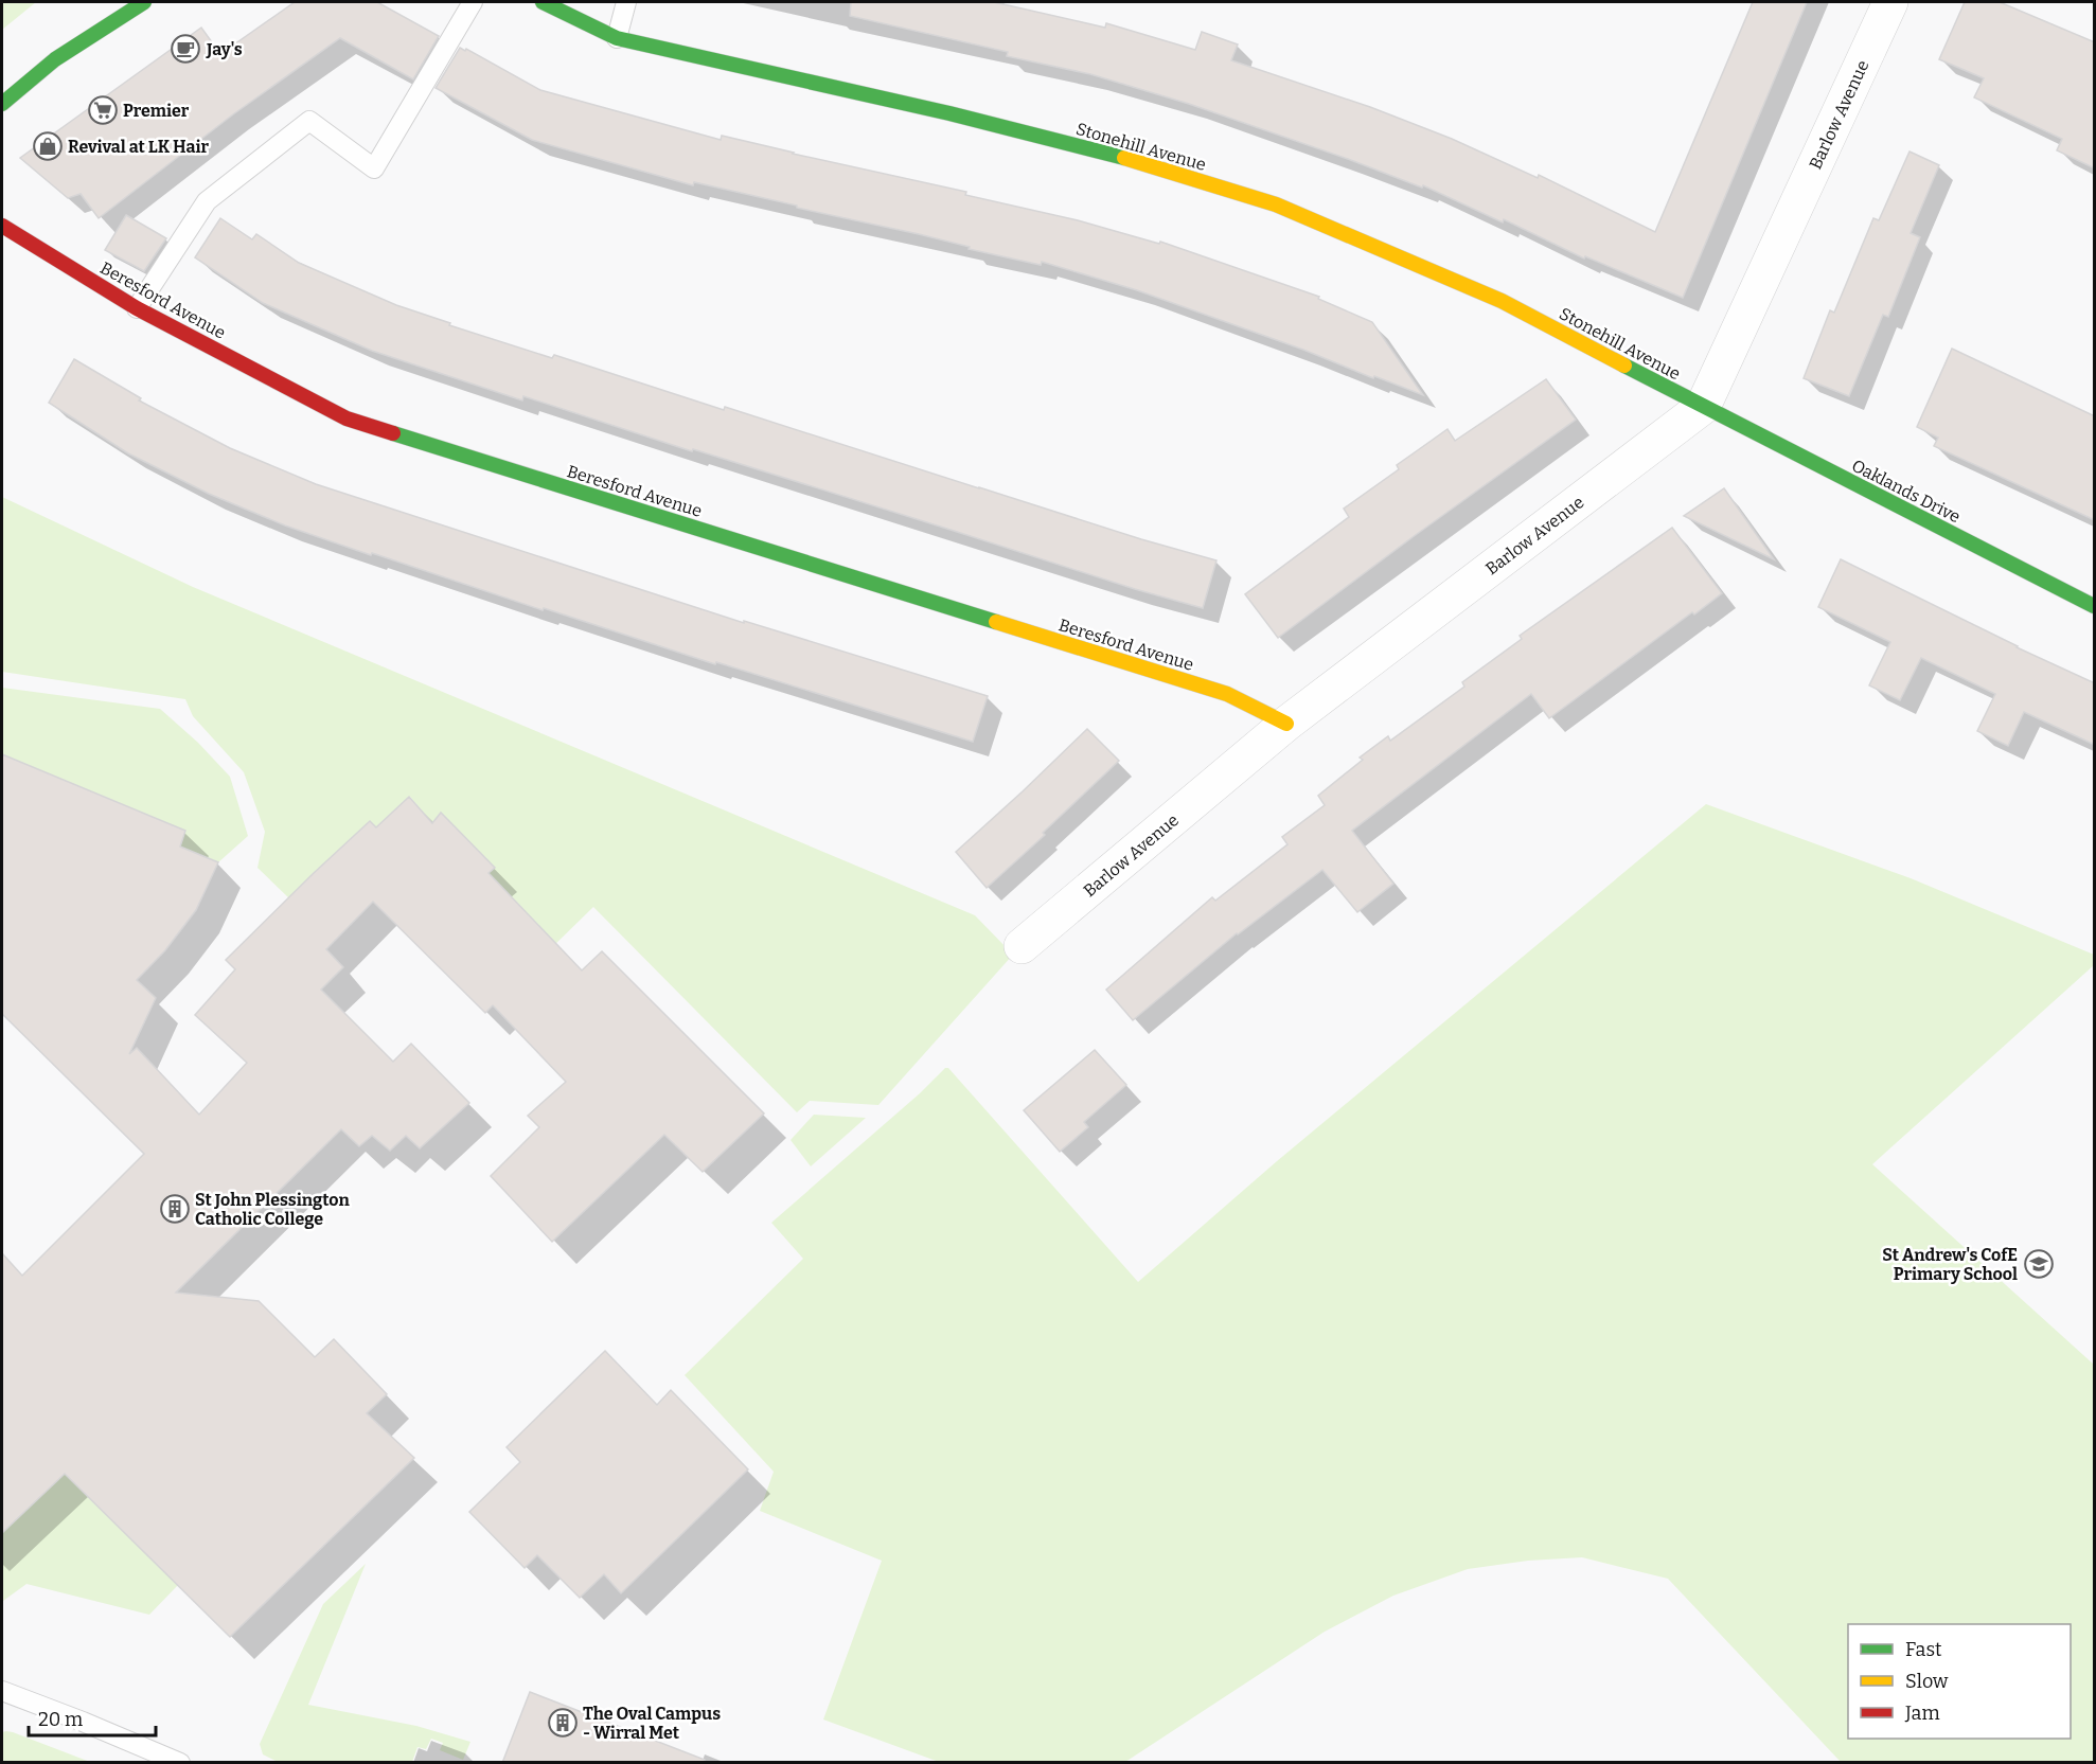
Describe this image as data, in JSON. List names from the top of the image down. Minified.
{"streets":{"street":["Barlow Avenue","Stonehill Avenue","Beresford Avenue","Oaklands Drive"]},"crossings":[["Barlow Avenue","Stonehill Avenue"],["Barlow Avenue","Beresford Avenue"],["Barlow Avenue","Oaklands Drive"],["Stonehill Avenue","Oaklands Drive"]],"places":{"cafe":["Jay's"],"supermarket":["Premier"],"shop":["Revival at LK Hair"],"building":["St John Plessington Catholic College","The Oval Campus - Wirral Met"],"school or university":["St Andrew's CofE Primary School"]},"legend":["Fast","Slow","Jam"],"scale_bar":"20 m"}
